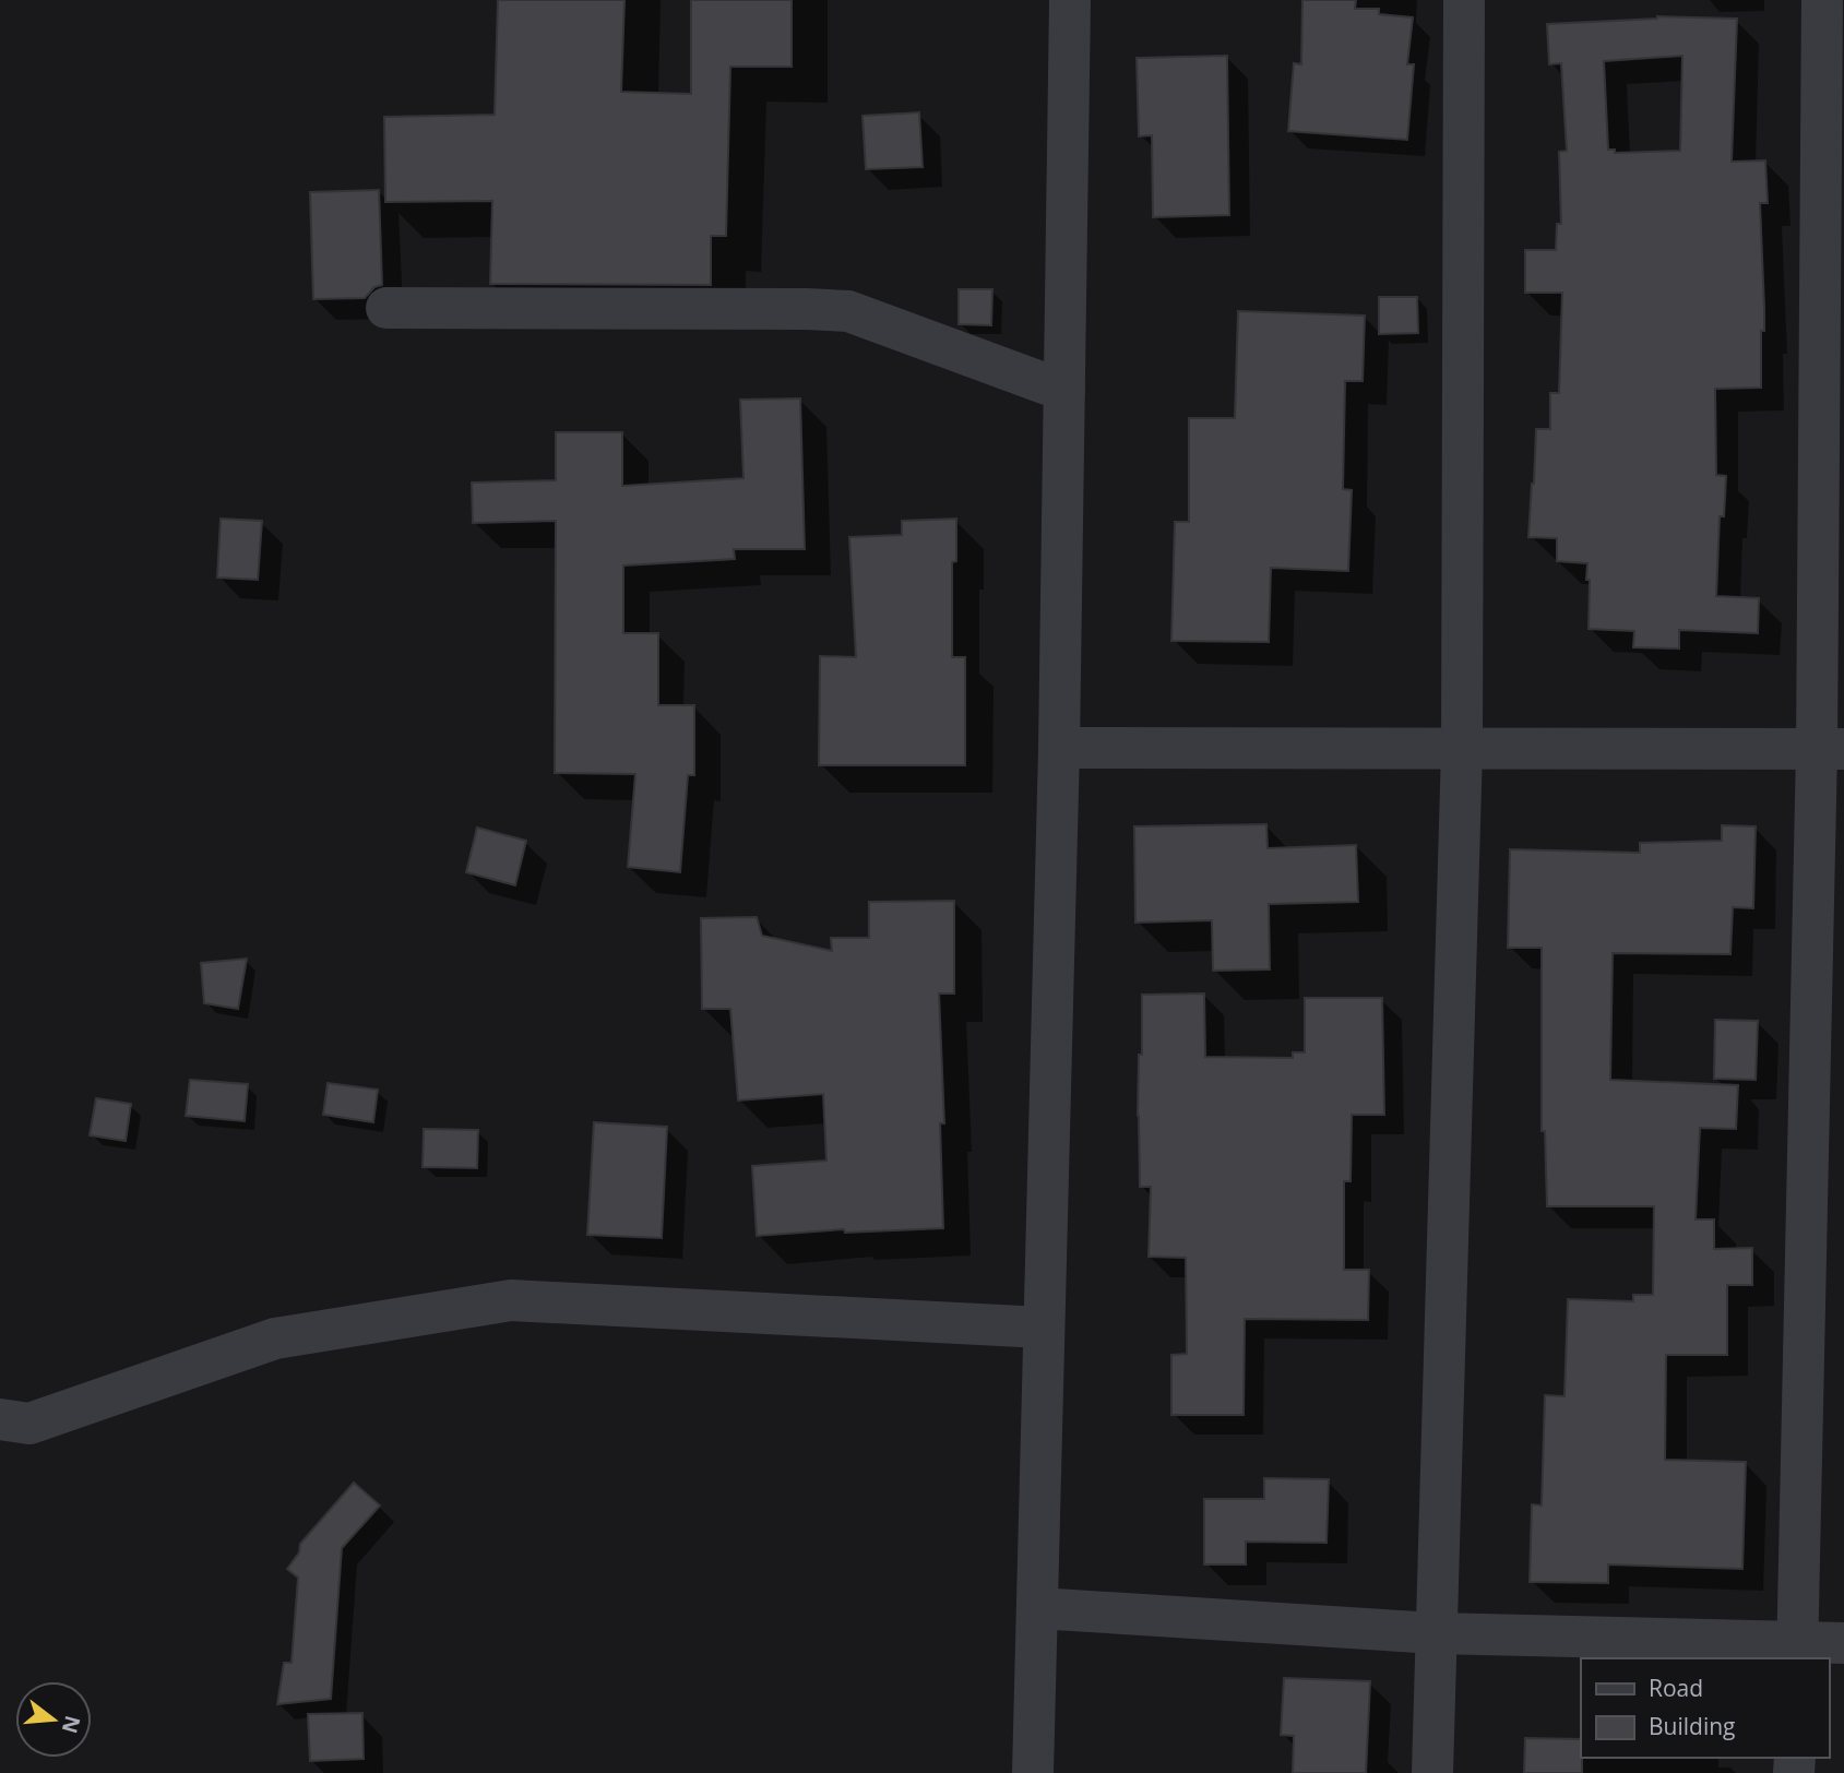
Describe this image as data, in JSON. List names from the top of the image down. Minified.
{"legend":["Road","Building"],"north":"right"}
